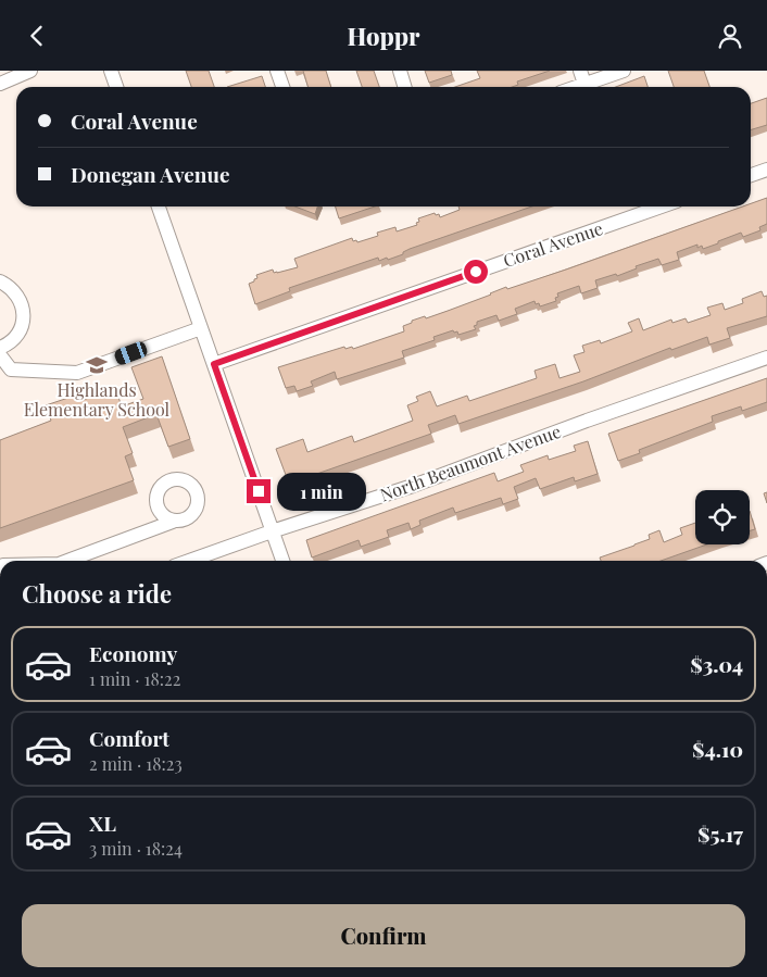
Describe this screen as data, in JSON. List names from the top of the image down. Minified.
{"streets":{"street":["Coral Avenue","North Beaumont Avenue"]},"places":{"school or university":["Highlands Elementary School"]},"page":{"header":"Hoppr","banner":["Coral Avenue","Donegan Avenue"],"bubble":"1 min","heading":"Choose a ride","list":[{"name":"Economy","note":"1 min · 18:22","value":"$3.04"},{"name":"Comfort","note":"2 min · 18:23","value":"$4.10"},{"name":"XL","note":"3 min · 18:24","value":"$5.17"}],"buttons":"Confirm"}}
